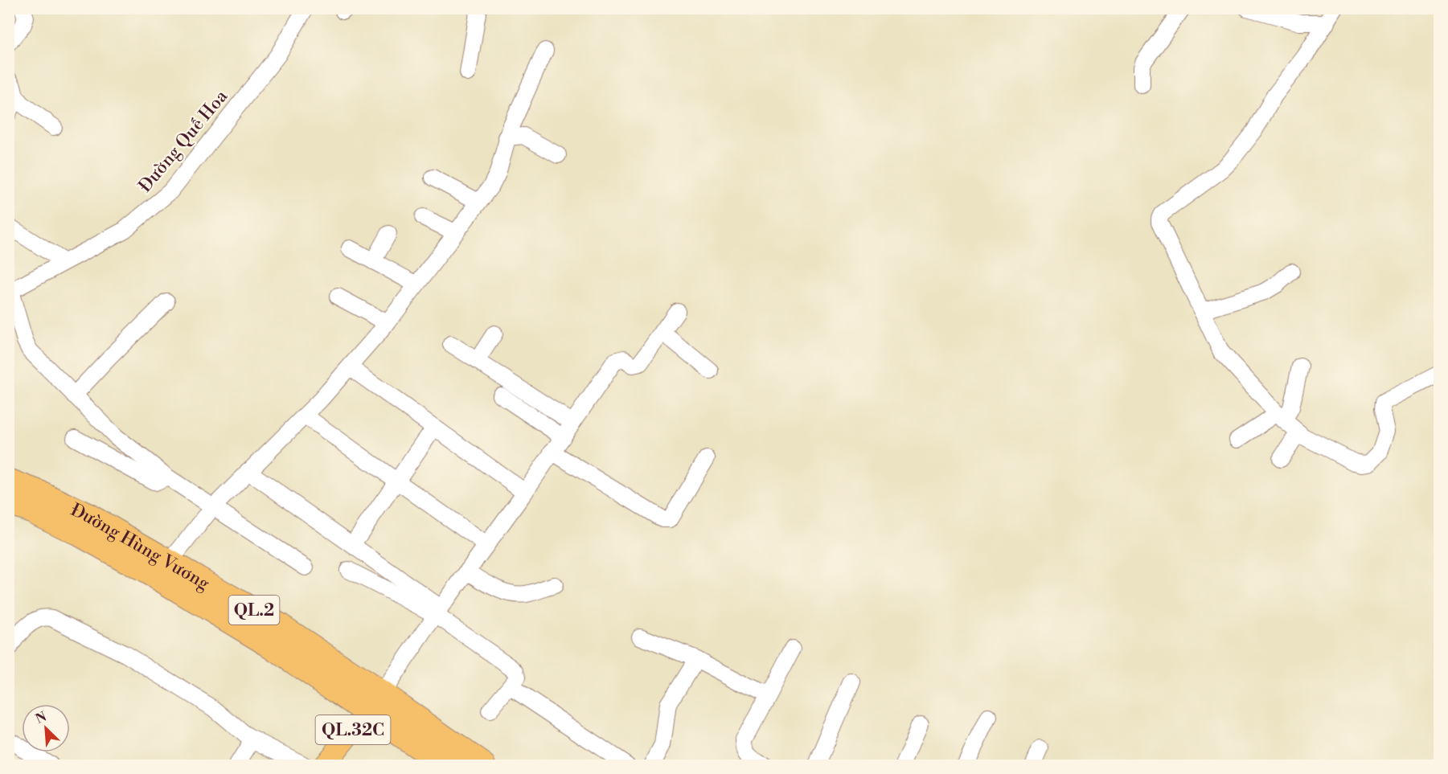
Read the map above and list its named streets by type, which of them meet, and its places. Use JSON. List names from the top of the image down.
{
  "streets": {
    "highway": ["Đường Hùng Vương", "QL.2"],
    "main road": ["QL.32C"],
    "street": ["Đường Quế Hoa"]
  },
  "crossings": [
    ["Đường Hùng Vương", "QL.32C"]
  ],
  "north": "top left"
}
